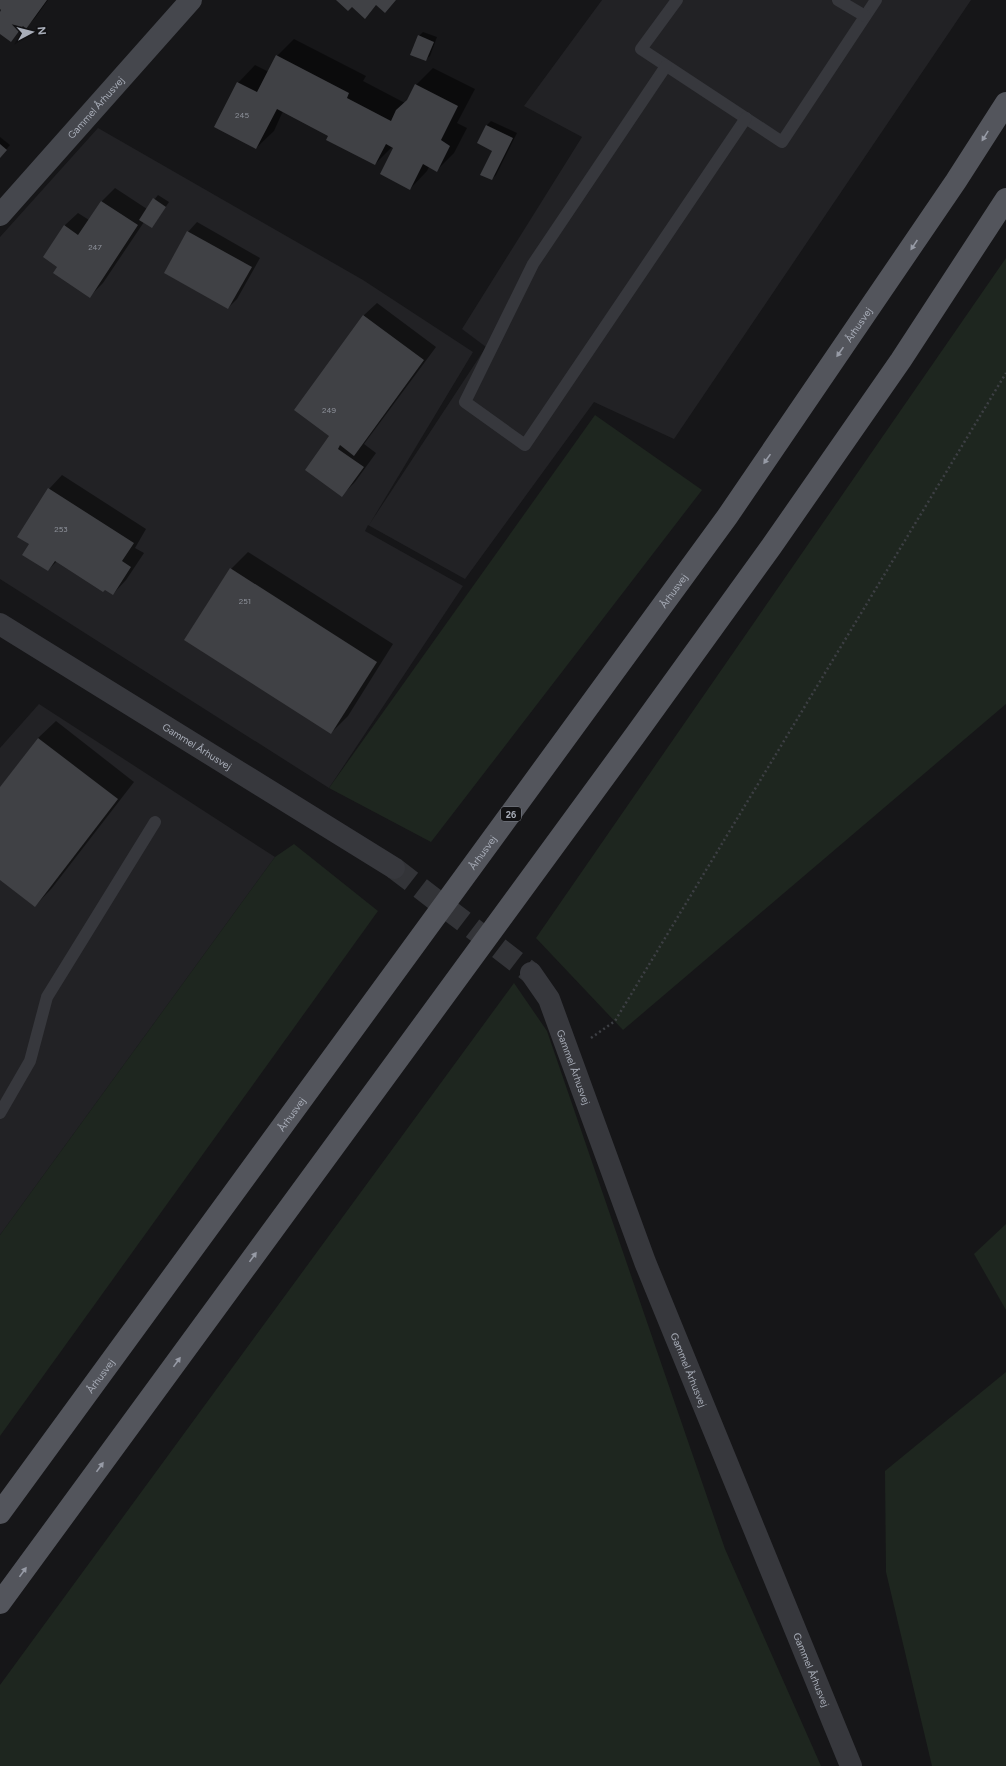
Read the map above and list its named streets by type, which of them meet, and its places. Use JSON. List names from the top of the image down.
{
  "streets": {
    "main road": ["Århusvej", "26"],
    "street": ["Gammel Århusvej"]
  },
  "house_numbers": [
    "245",
    "247",
    "249",
    "253",
    "251"
  ],
  "north": "right"
}
